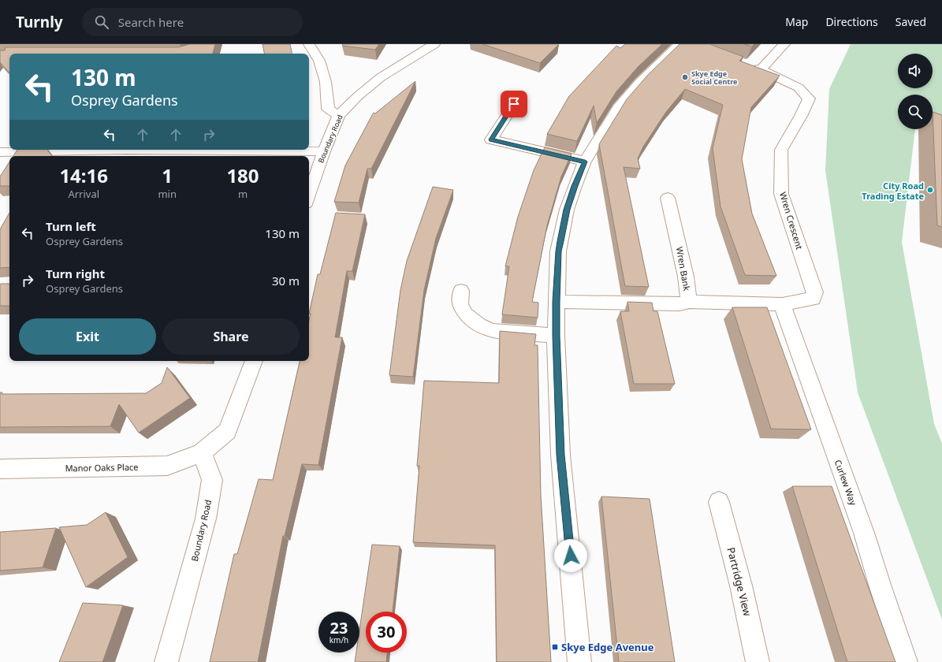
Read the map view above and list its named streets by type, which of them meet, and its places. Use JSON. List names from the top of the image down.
{
  "streets": {
    "street": [
      "Boundary Road",
      "Wren Crescent",
      "Wren Bank",
      "Manor Oaks Place",
      "Curlew Way",
      "Partridge View"
    ]
  },
  "crossings": [
    ["Boundary Road", "Manor Oaks Place"],
    ["Wren Crescent", "Wren Bank"],
    ["Wren Crescent", "Curlew Way"]
  ],
  "places": {
    "other": ["Skye Edge Social Centre", "City Road Trading Estate"],
    "transit": ["Skye Edge Avenue"]
  },
  "page": {
    "header": "Turnly",
    "search": "Search here",
    "nav": ["Map", "Directions", "Saved"],
    "turn": ["130 m", "Osprey Gardens"],
    "eta": [
      "14:16",
      "Arrival",
      "1",
      "min",
      "180",
      "m"
    ],
    "list": [
      {
        "name": "Turn left",
        "note": "Osprey Gardens",
        "value": "130 m"
      },
      {
        "name": "Turn right",
        "note": "Osprey Gardens",
        "value": "30 m"
      }
    ],
    "buttons": ["Exit", "Share"],
    "speed": "23 km/h",
    "limit": "30"
  }
}
